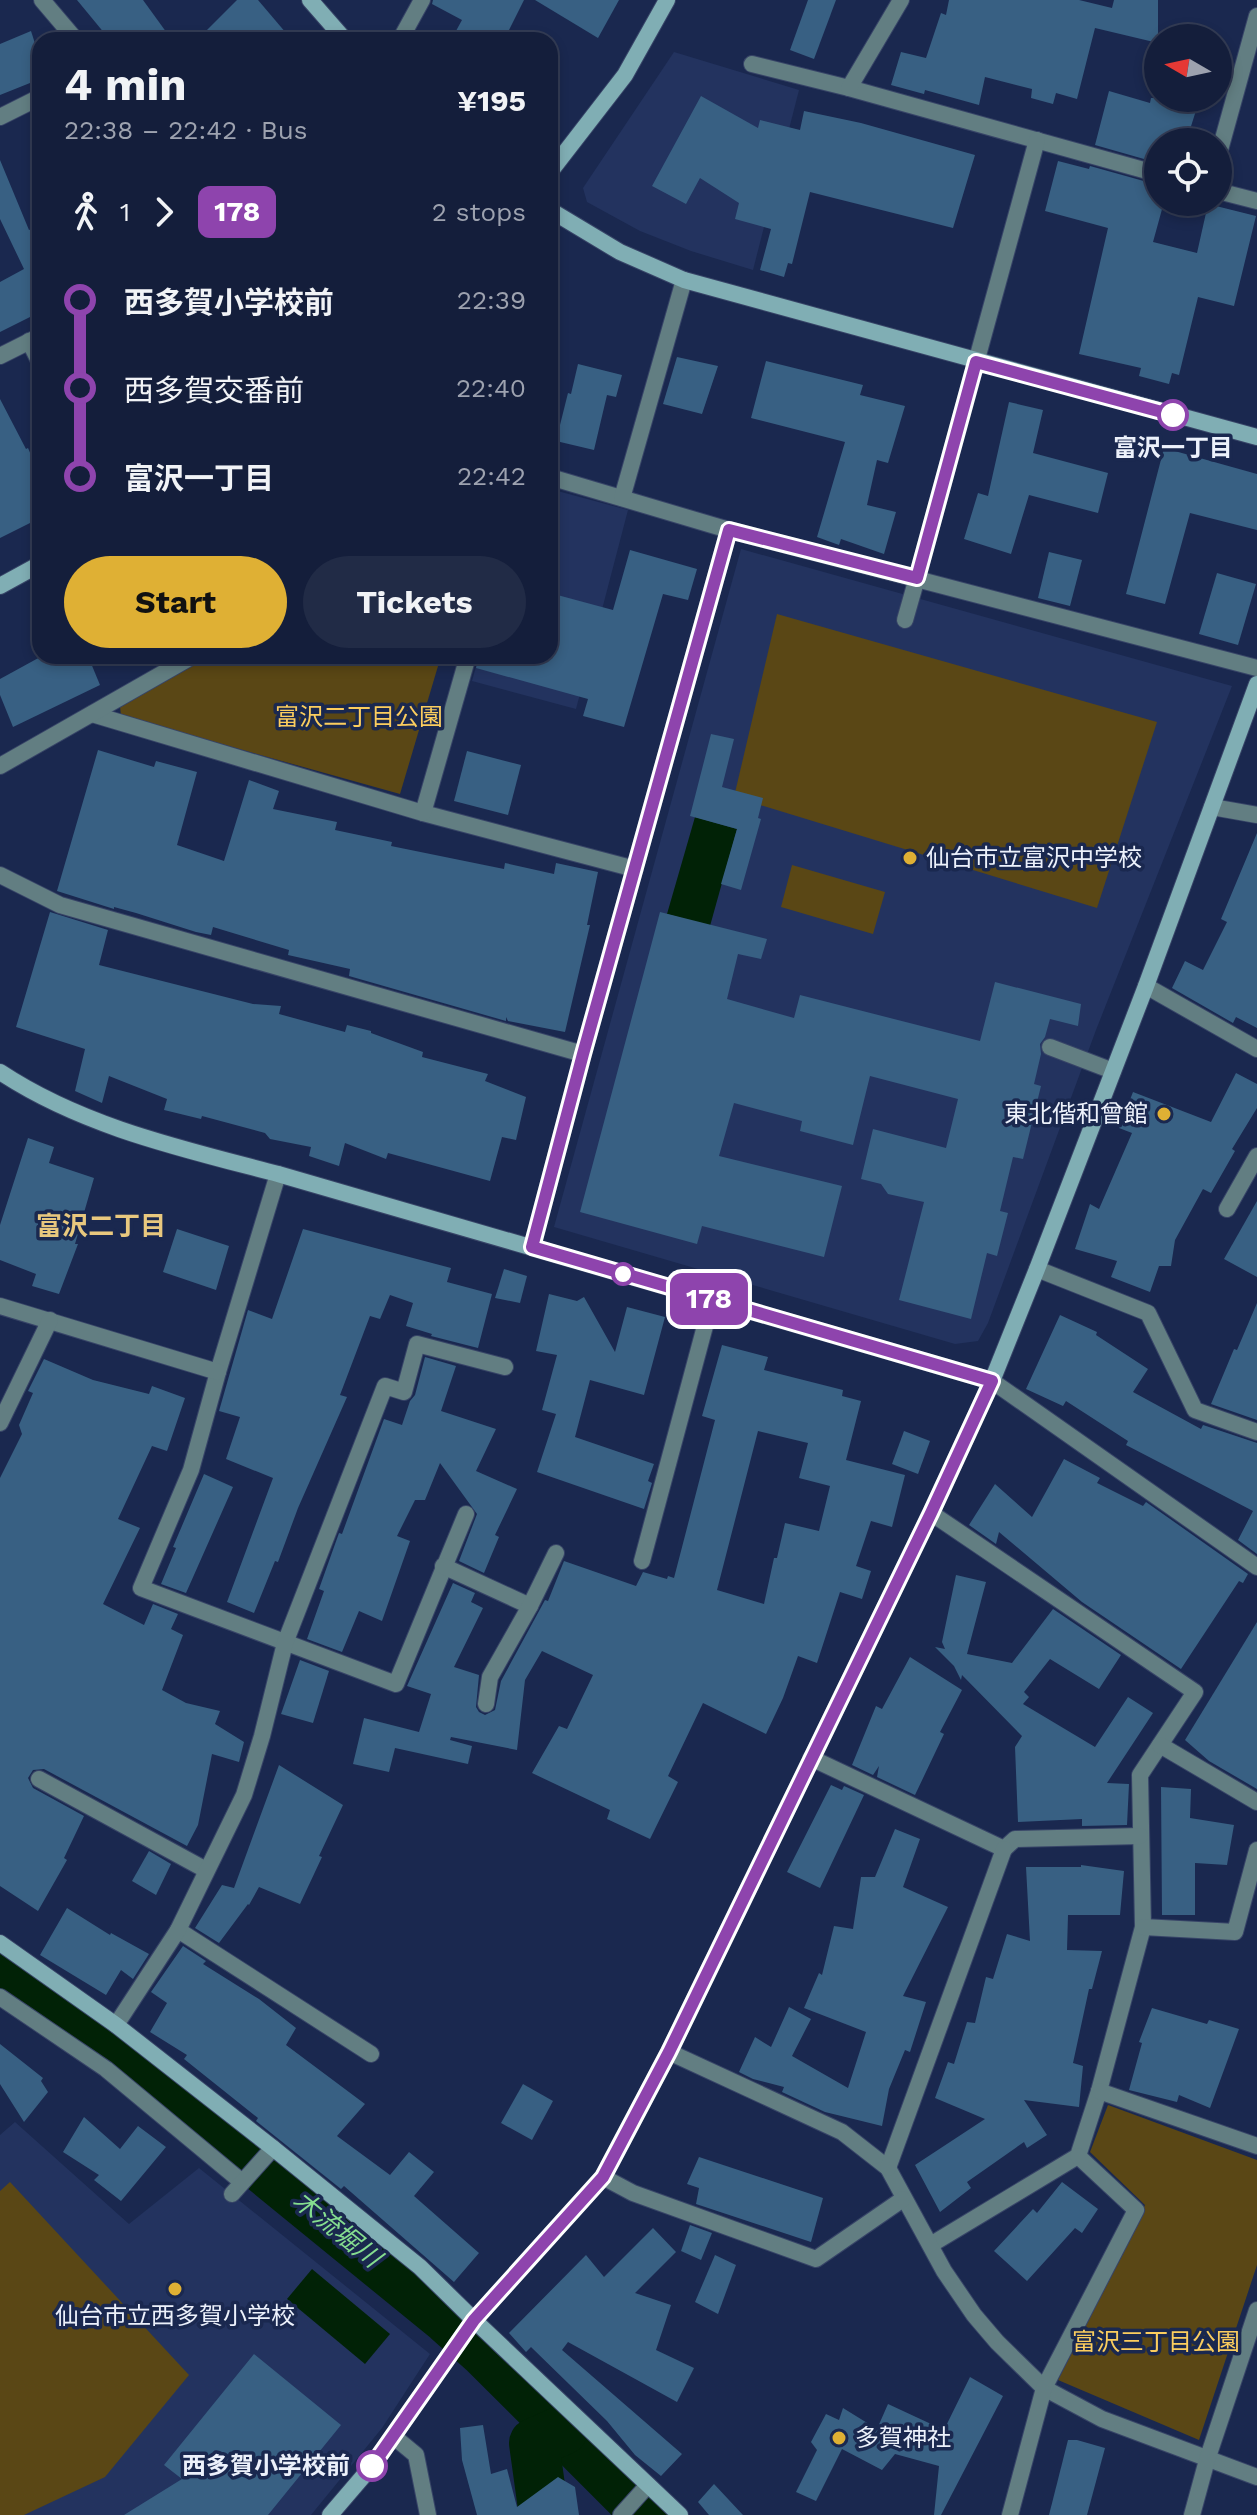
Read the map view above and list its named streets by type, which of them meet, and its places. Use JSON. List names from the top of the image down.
{
  "districts": ["富沢二丁目"],
  "water": ["木流堀川"],
  "parks": ["富沢二丁目公園", "富沢三丁目公園"],
  "places": [
    "富沢一丁目",
    "仙台市立富沢中学校",
    "東北偕和曾館",
    "仙台市立西多賀小学校",
    "多賀神社",
    "西多賀小学校前"
  ],
  "lines": ["bus line 178"],
  "north": "left",
  "page": {
    "on_map": "178",
    "heading": ["4 min", "22:38 – 22:42 · Bus", "¥195"],
    "legs": ["1", "178", "2 stops"],
    "list": [
      {
        "name": "西多賀小学校前",
        "value": "22:39"
      },
      {
        "name": "西多賀交番前",
        "value": "22:40"
      },
      {
        "name": "富沢一丁目",
        "value": "22:42"
      }
    ],
    "buttons": ["Start", "Tickets"]
  }
}
